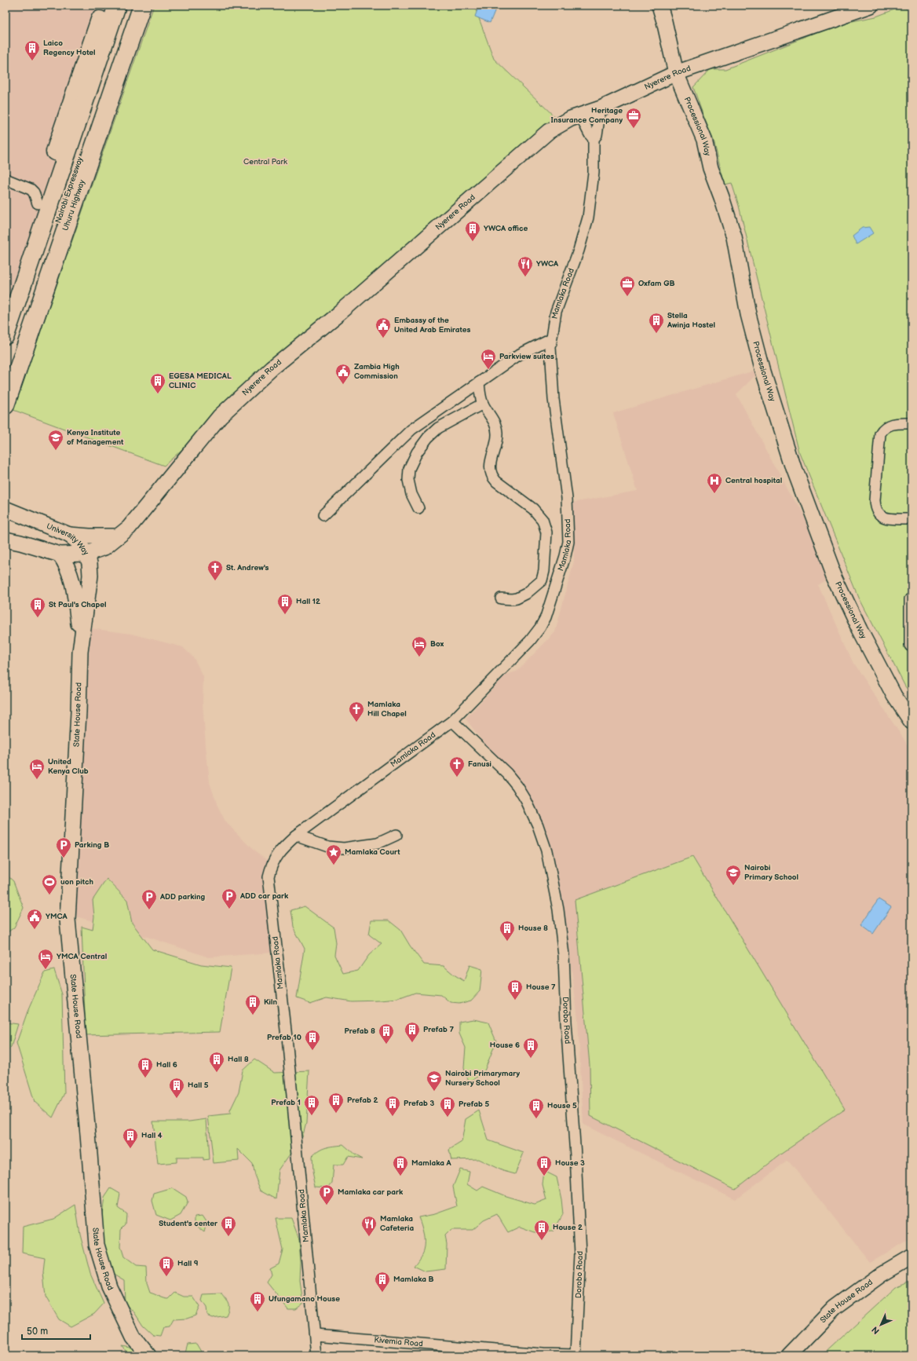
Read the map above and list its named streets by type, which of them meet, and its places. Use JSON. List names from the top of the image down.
{
  "streets": {
    "highway": ["Nairobi Expressway", "Uhuru Highway"],
    "street": [
      "Nyerere Road",
      "Processional Way",
      "Mamlaka Road",
      "University Way",
      "State House Road",
      "Dorobo Road",
      "Kivemia Road"
    ]
  },
  "crossings": [
    ["Nyerere Road", "Processional Way"],
    ["Nyerere Road", "Mamlaka Road"],
    ["Nyerere Road", "University Way"],
    ["Nyerere Road", "State House Road"],
    ["Mamlaka Road", "Dorobo Road"],
    ["Mamlaka Road", "Kivemia Road"],
    ["University Way", "State House Road"],
    ["Dorobo Road", "Kivemia Road"]
  ],
  "parks": ["Central Park"],
  "places": {
    "building": [
      "Laico Regency Hotel",
      "YWCA office",
      "Stella Awinja Hostel",
      "EGESA MEDICAL CLINIC",
      "Hall 12",
      "St Paul's Chapel",
      "House 8",
      "House 7",
      "Kiln",
      "Prefab 7",
      "Prefab 8",
      "Prefab 10",
      "House 6",
      "Hall 8",
      "Hall 6",
      "Hall 5",
      "Prefab 2",
      "Prefab 1",
      "Prefab 3",
      "Prefab 5",
      "House 5",
      "Hall 4",
      "Mamlaka A",
      "House 3",
      "Student's center",
      "House 2",
      "Hall 9",
      "Mamlaka B",
      "Ufungamano House"
    ],
    "office": ["Heritage Insurance Company", "Oxfam GB"],
    "restaurant": ["YWCA", "Mamlaka Cafeteria"],
    "public building": ["Embassy of the United Arab Emirates", "Zambia High Commission", "YMCA"],
    "hotel": [
      "Parkview suites",
      "Box",
      "United Kenya Club",
      "YMCA Central"
    ],
    "school or university": ["Kenya Institute of Management", "Nairobi Primary School", "Nairobi Primarymary Nursery School"],
    "hospital": ["Central hospital"],
    "church": ["St. Andrew's", "Mamlaka Hill Chapel", "Fanusi"],
    "parking": [
      "Parking B",
      "ADD car park",
      "ADD parking",
      "Mamlaka car park"
    ],
    "place": ["Mamlaka Court"],
    "sports": ["uon pitch"]
  },
  "scale_bar": "50 m",
  "north": "bottom left"
}
